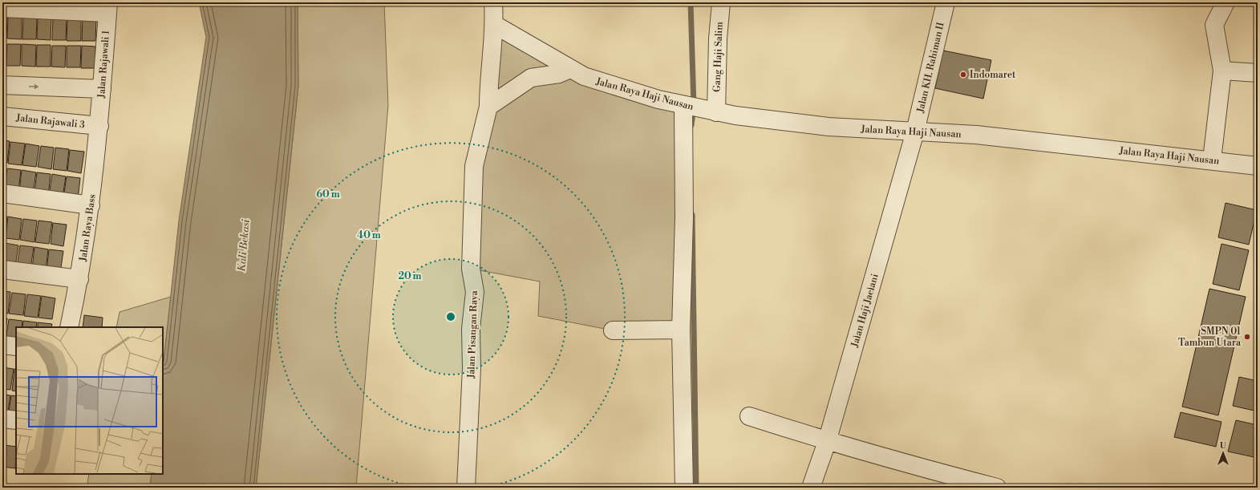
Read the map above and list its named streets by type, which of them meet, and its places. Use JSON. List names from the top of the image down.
{
  "streets": {
    "street": [
      "Gang Haji Salim",
      "Jalan Rajawali 1",
      "Jalan KH. Rahiman II",
      "Jalan Raya Haji Nausan",
      "Jalan Rajawali 3",
      "Jalan Raya Bass",
      "Jalan Haji Jaelani",
      "Jalan Pisangan Raya"
    ]
  },
  "crossings": [
    ["Gang Haji Salim", "Jalan Raya Haji Nausan"],
    ["Jalan Rajawali 1", "Jalan Rajawali 3"],
    ["Jalan Rajawali 1", "Jalan Raya Bass"],
    ["Jalan KH. Rahiman II", "Jalan Raya Haji Nausan"],
    ["Jalan KH. Rahiman II", "Jalan Haji Jaelani"],
    ["Jalan Raya Haji Nausan", "Jalan Haji Jaelani"],
    ["Jalan Raya Haji Nausan", "Jalan Pisangan Raya"],
    ["Jalan Rajawali 3", "Jalan Raya Bass"]
  ],
  "water": ["Kali Bekasi"],
  "places": ["Indomaret", "SMPN 01 Tambun Utara"],
  "north": "top",
  "rings": ["60 m", "40 m", "20 m"]
}
